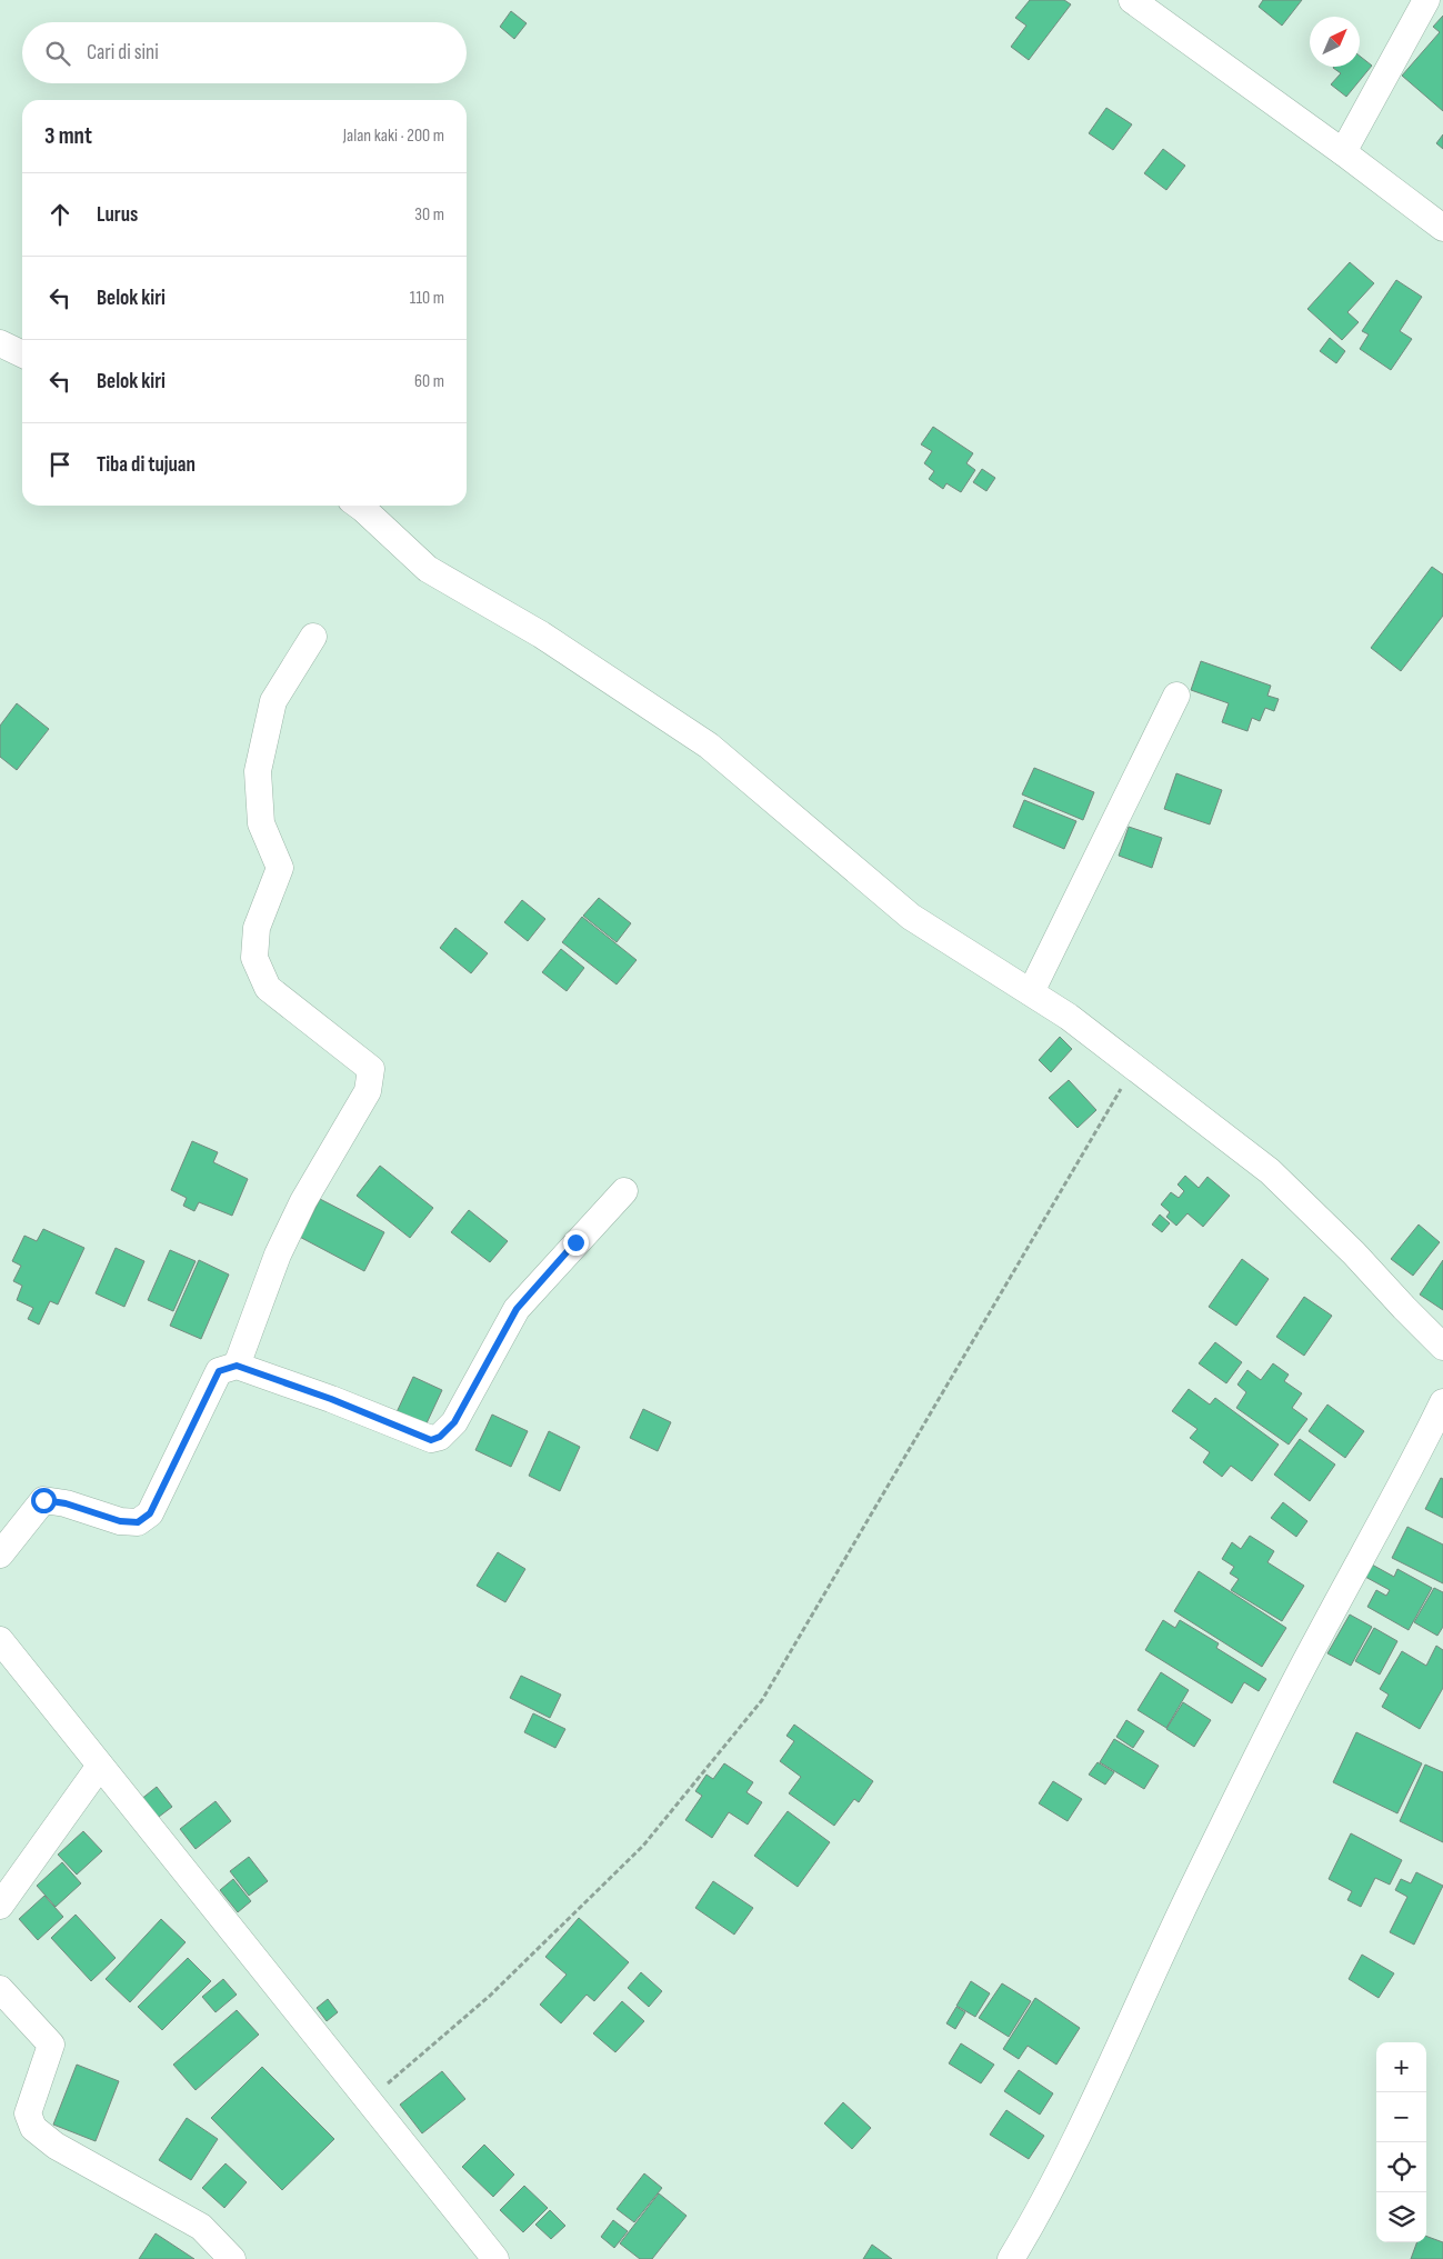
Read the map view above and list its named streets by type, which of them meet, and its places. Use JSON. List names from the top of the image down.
{
  "north": "top right",
  "page": {
    "search": "Cari di sini",
    "heading": ["3 mnt", "Jalan kaki · 200 m"],
    "list": [
      ["Lurus", "30 m"],
      ["Belok kiri", "110 m"],
      ["Belok kiri", "60 m"],
      "Tiba di tujuan"
    ],
    "map_buttons": ["+", "−"]
  }
}
